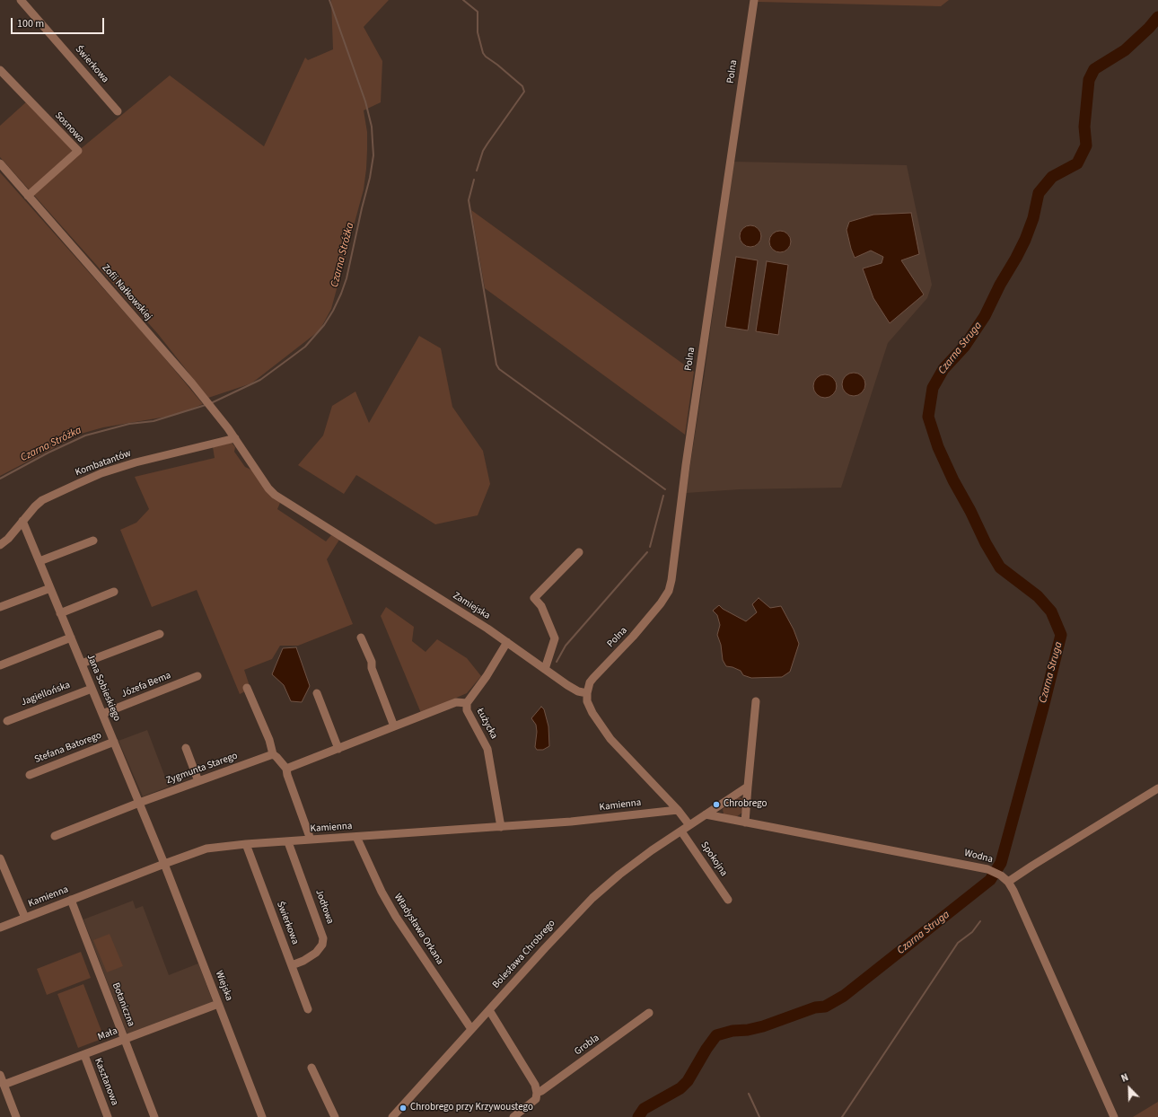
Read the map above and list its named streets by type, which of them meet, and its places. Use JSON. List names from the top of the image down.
{
  "streets": {
    "street": [
      "Świerkowa",
      "Polna",
      "Sosnowa",
      "Zofii Nałkowskiej",
      "Kombatantów",
      "Zamiejska",
      "Józefa Bema",
      "Jana Sobieskiego",
      "Jagiellońska",
      "Łużycka",
      "Stefana Batorego",
      "Zygmunta Starego",
      "Kamienna",
      "Wodna",
      "Spokojna",
      "Jodłowa",
      "Władysława Orkana",
      "Bolesława Chrobrego",
      "Wiejska",
      "Botaniczna",
      "Mała",
      "Grobla",
      "Kasztanowa"
    ]
  },
  "crossings": [
    ["Świerkowa", "Kamienna"],
    ["Świerkowa", "Jodłowa"],
    ["Polna", "Zamiejska"],
    ["Sosnowa", "Zofii Nałkowskiej"],
    ["Zofii Nałkowskiej", "Kombatantów"],
    ["Zofii Nałkowskiej", "Zamiejska"],
    ["Kombatantów", "Zamiejska"],
    ["Kombatantów", "Jana Sobieskiego"],
    ["Zamiejska", "Łużycka"],
    ["Józefa Bema", "Jana Sobieskiego"],
    ["Jana Sobieskiego", "Jagiellońska"],
    ["Jana Sobieskiego", "Stefana Batorego"],
    ["Jana Sobieskiego", "Zygmunta Starego"],
    ["Jana Sobieskiego", "Kamienna"],
    ["Jana Sobieskiego", "Wiejska"],
    ["Łużycka", "Kamienna"],
    ["Kamienna", "Jodłowa"],
    ["Kamienna", "Władysława Orkana"],
    ["Kamienna", "Wiejska"],
    ["Kamienna", "Botaniczna"],
    ["Spokojna", "Bolesława Chrobrego"],
    ["Władysława Orkana", "Bolesława Chrobrego"],
    ["Wiejska", "Mała"],
    ["Botaniczna", "Mała"],
    ["Mała", "Kasztanowa"]
  ],
  "water": ["Czarna Stróżka", "Czarna Struga"],
  "places": ["Chrobrego", "Chrobrego przy Krzywoustego"],
  "scale_bar": "100 m",
  "north": "top left"
}
